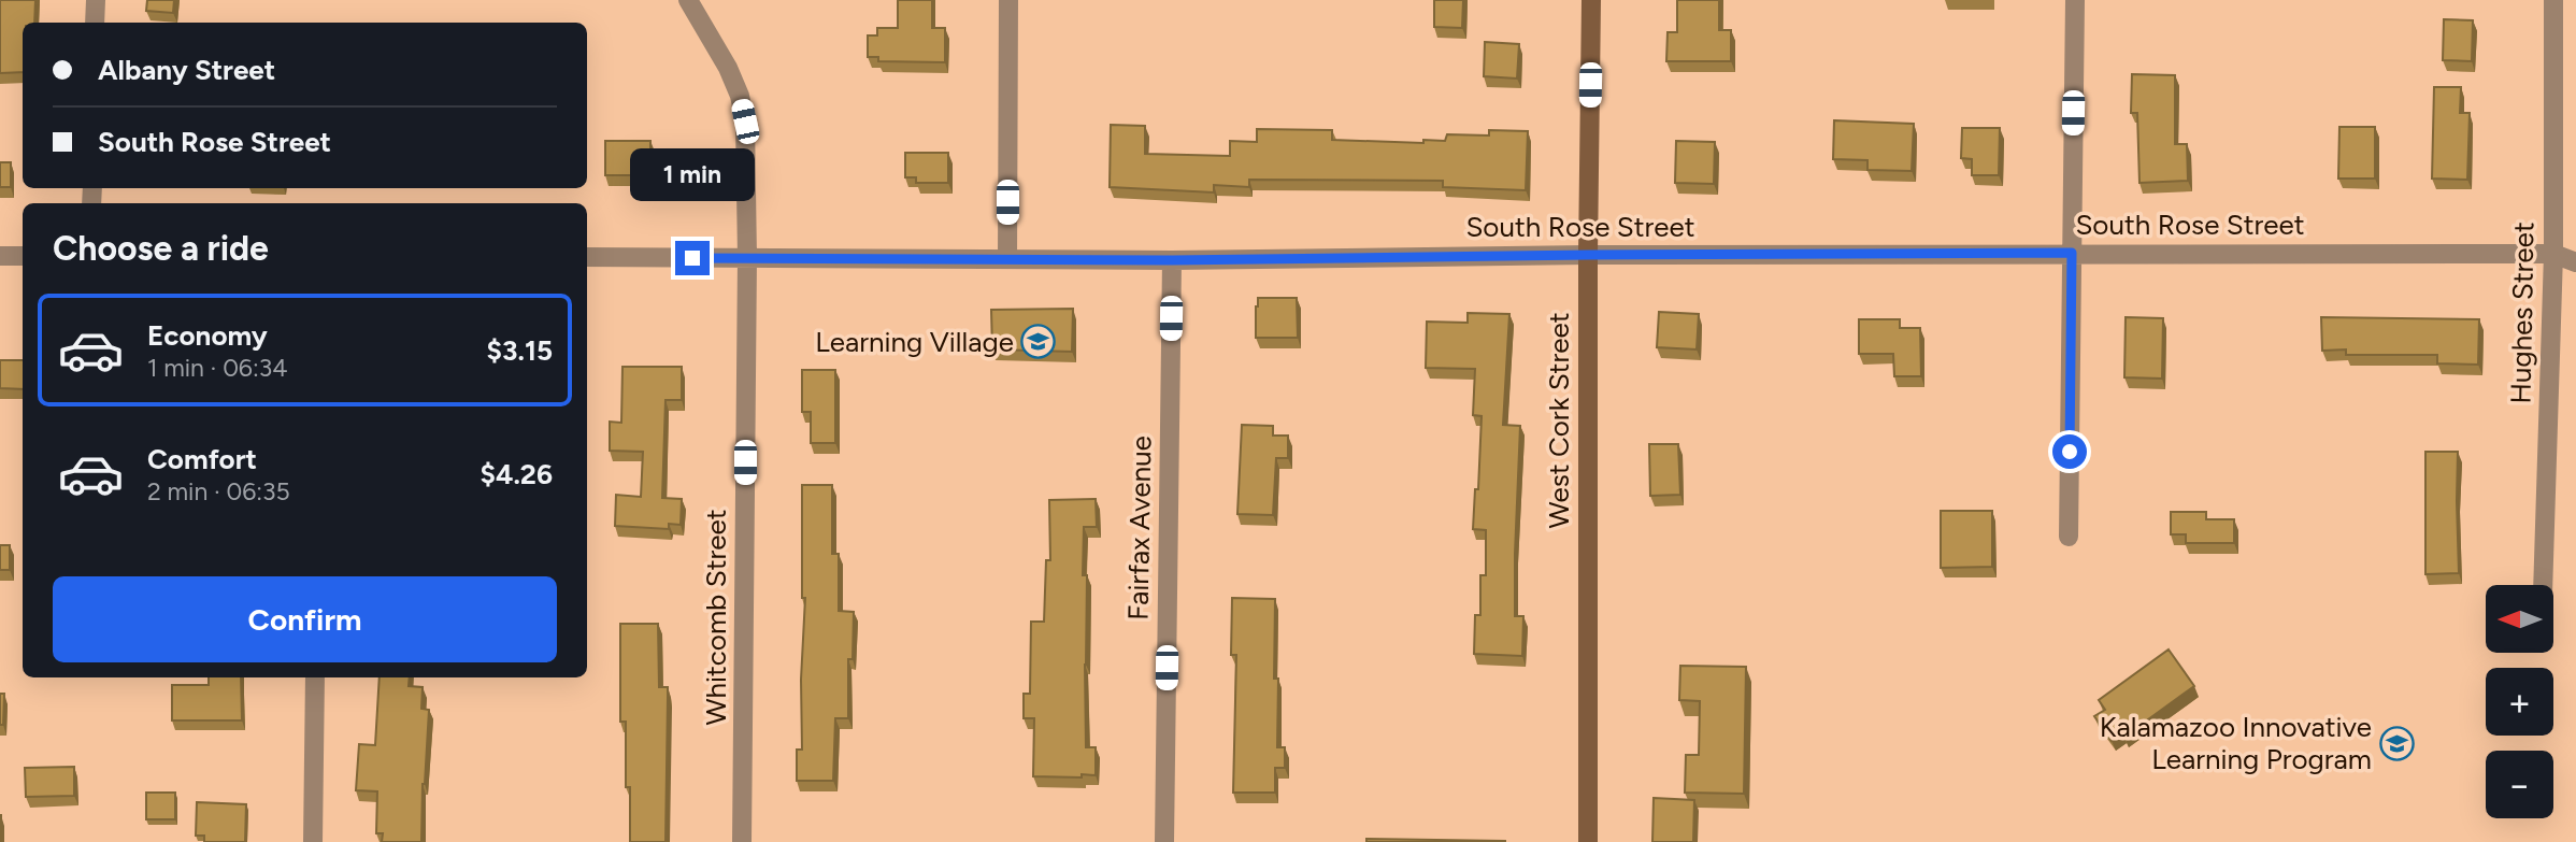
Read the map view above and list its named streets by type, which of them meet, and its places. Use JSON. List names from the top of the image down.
{
  "streets": {
    "street": [
      "South Rose Street",
      "Hughes Street",
      "West Cork Street",
      "Fairfax Avenue",
      "Whitcomb Street"
    ]
  },
  "crossings": [
    ["South Rose Street", "Hughes Street"],
    ["South Rose Street", "West Cork Street"],
    ["South Rose Street", "Fairfax Avenue"],
    ["South Rose Street", "Whitcomb Street"]
  ],
  "places": {
    "school or university": ["Learning Village", "Kalamazoo Innovative Learning Program"]
  },
  "north": "left",
  "page": {
    "banner": ["Albany Street", "South Rose Street"],
    "bubble": "1 min",
    "heading": "Choose a ride",
    "list": [
      {
        "name": "Economy",
        "note": "1 min · 06:34",
        "value": "$3.15"
      },
      {
        "name": "Comfort",
        "note": "2 min · 06:35",
        "value": "$4.26"
      }
    ],
    "buttons": "Confirm",
    "map_buttons": ["+", "−"]
  }
}
